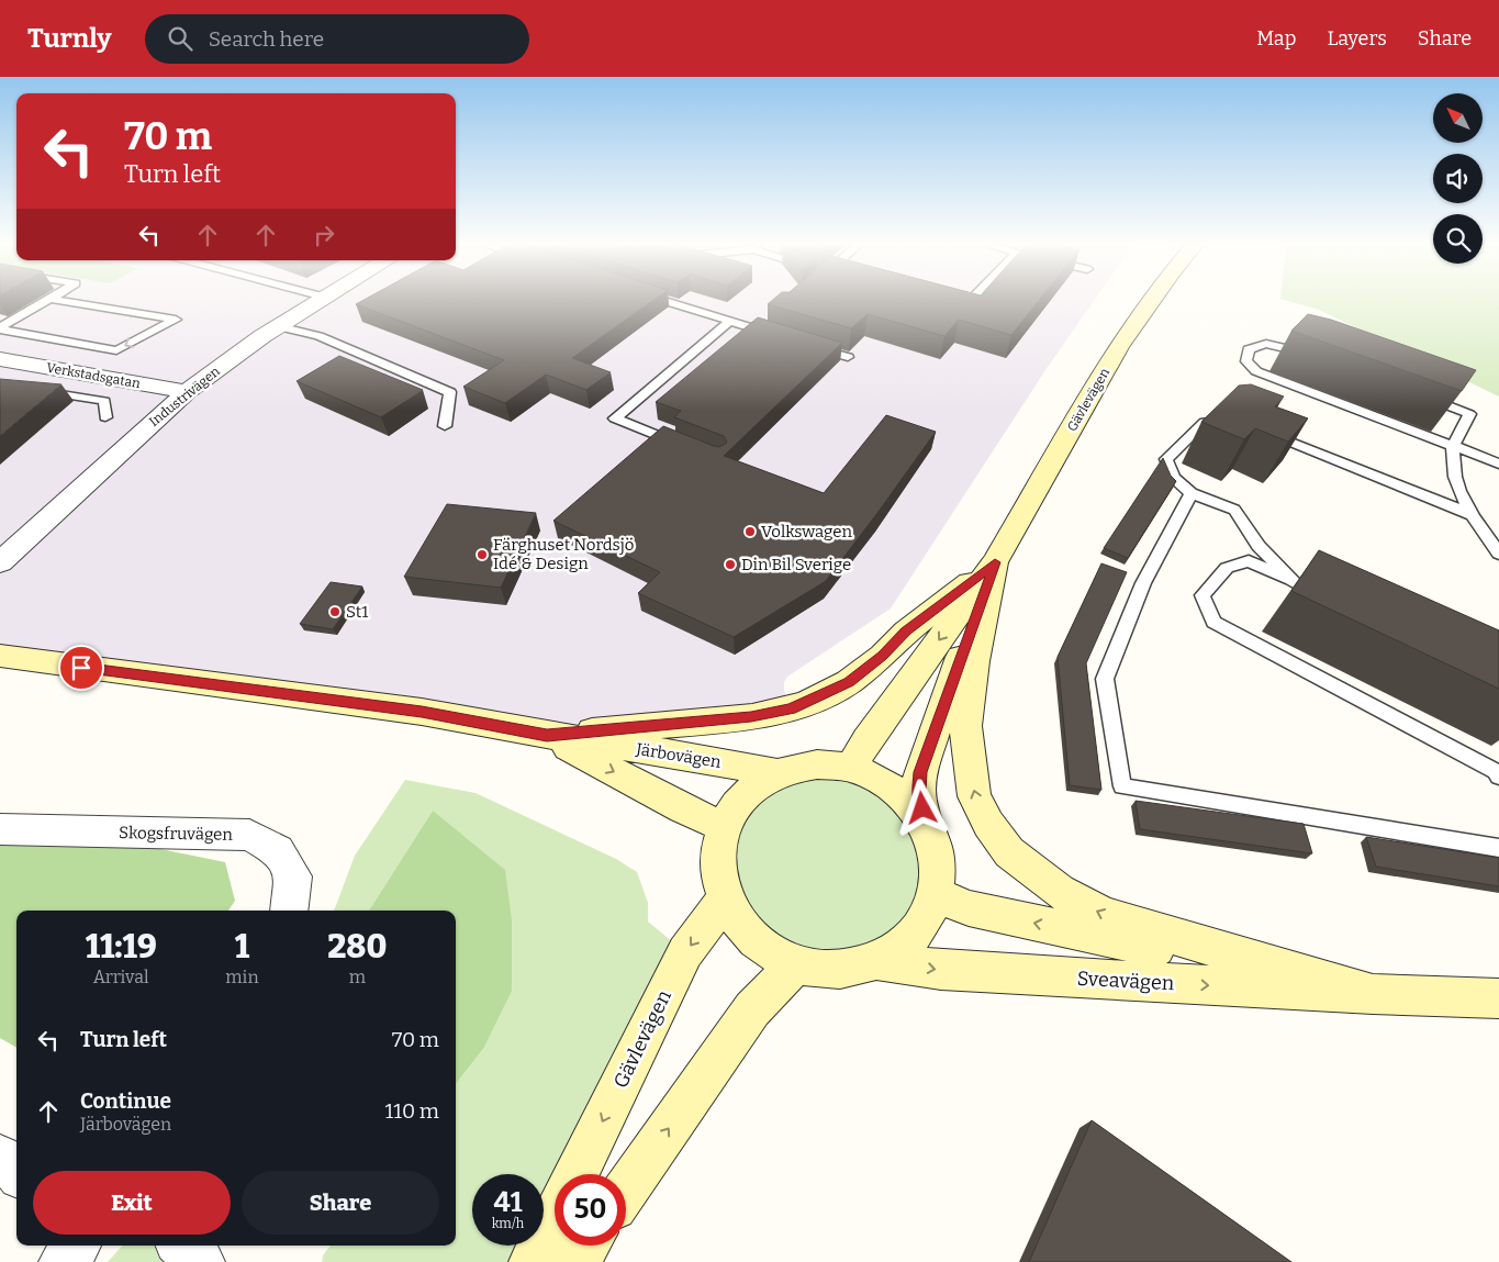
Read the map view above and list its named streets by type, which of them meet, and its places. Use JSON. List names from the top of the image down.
{
  "streets": {
    "main road": ["Gävlevägen", "Järbovägen", "Sveavägen"],
    "street": ["Verkstadsgatan", "Industrivägen", "Skogsfruvägen"]
  },
  "crossings": [
    ["Verkstadsgatan", "Industrivägen"],
    ["Gävlevägen", "Järbovägen"],
    ["Gävlevägen", "Sveavägen"]
  ],
  "places": [
    "Volkswagen",
    "Färghuset Nordsjö Idé & Design",
    "Din Bil Sverige",
    "St1"
  ],
  "north": "top left",
  "page": {
    "header": "Turnly",
    "search": "Search here",
    "nav": ["Map", "Layers", "Share"],
    "turn": ["70 m", "Turn left"],
    "eta": [
      "11:19",
      "Arrival",
      "1",
      "min",
      "280",
      "m"
    ],
    "list": [
      {
        "name": "Turn left",
        "value": "70 m"
      },
      {
        "name": "Continue",
        "note": "Järbovägen",
        "value": "110 m"
      }
    ],
    "buttons": ["Exit", "Share"],
    "speed": "41 km/h",
    "limit": "50"
  }
}
